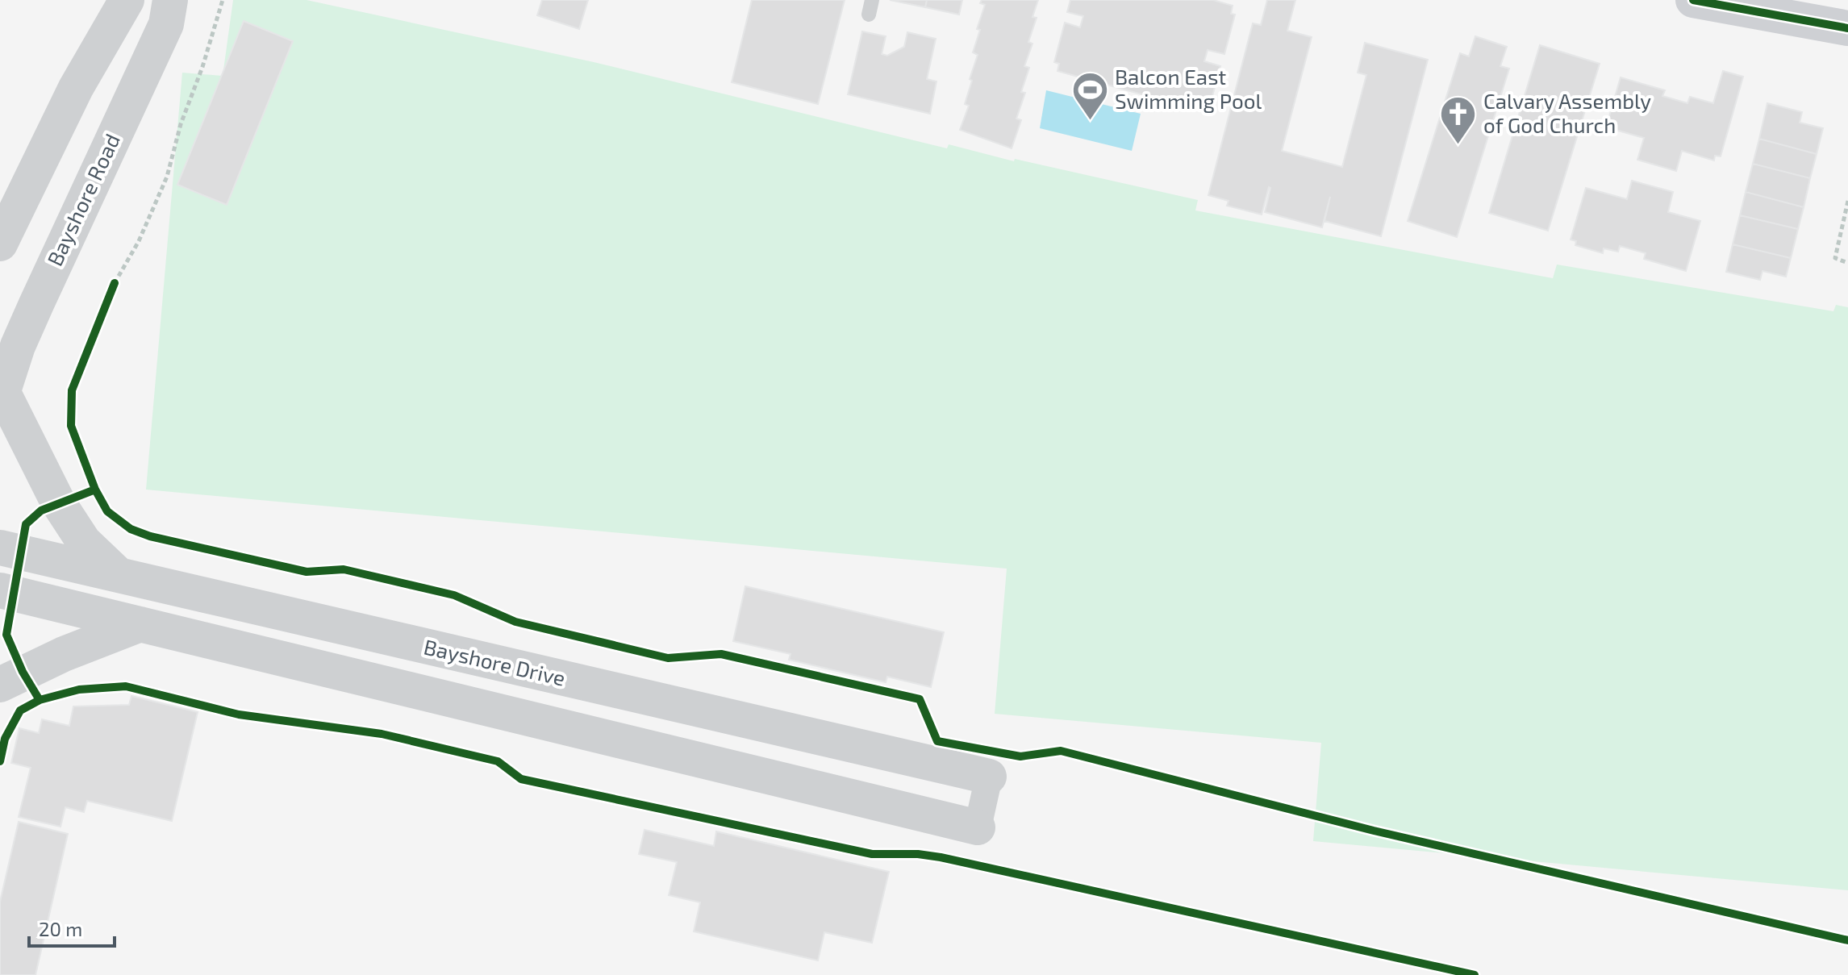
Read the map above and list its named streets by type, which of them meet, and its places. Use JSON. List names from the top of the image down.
{
  "streets": {
    "street": ["Bayshore Road", "Bayshore Drive"]
  },
  "places": {
    "sports": ["Balcon East Swimming Pool"],
    "church": ["Calvary Assembly of God Church"]
  },
  "scale_bar": "20 m"
}
